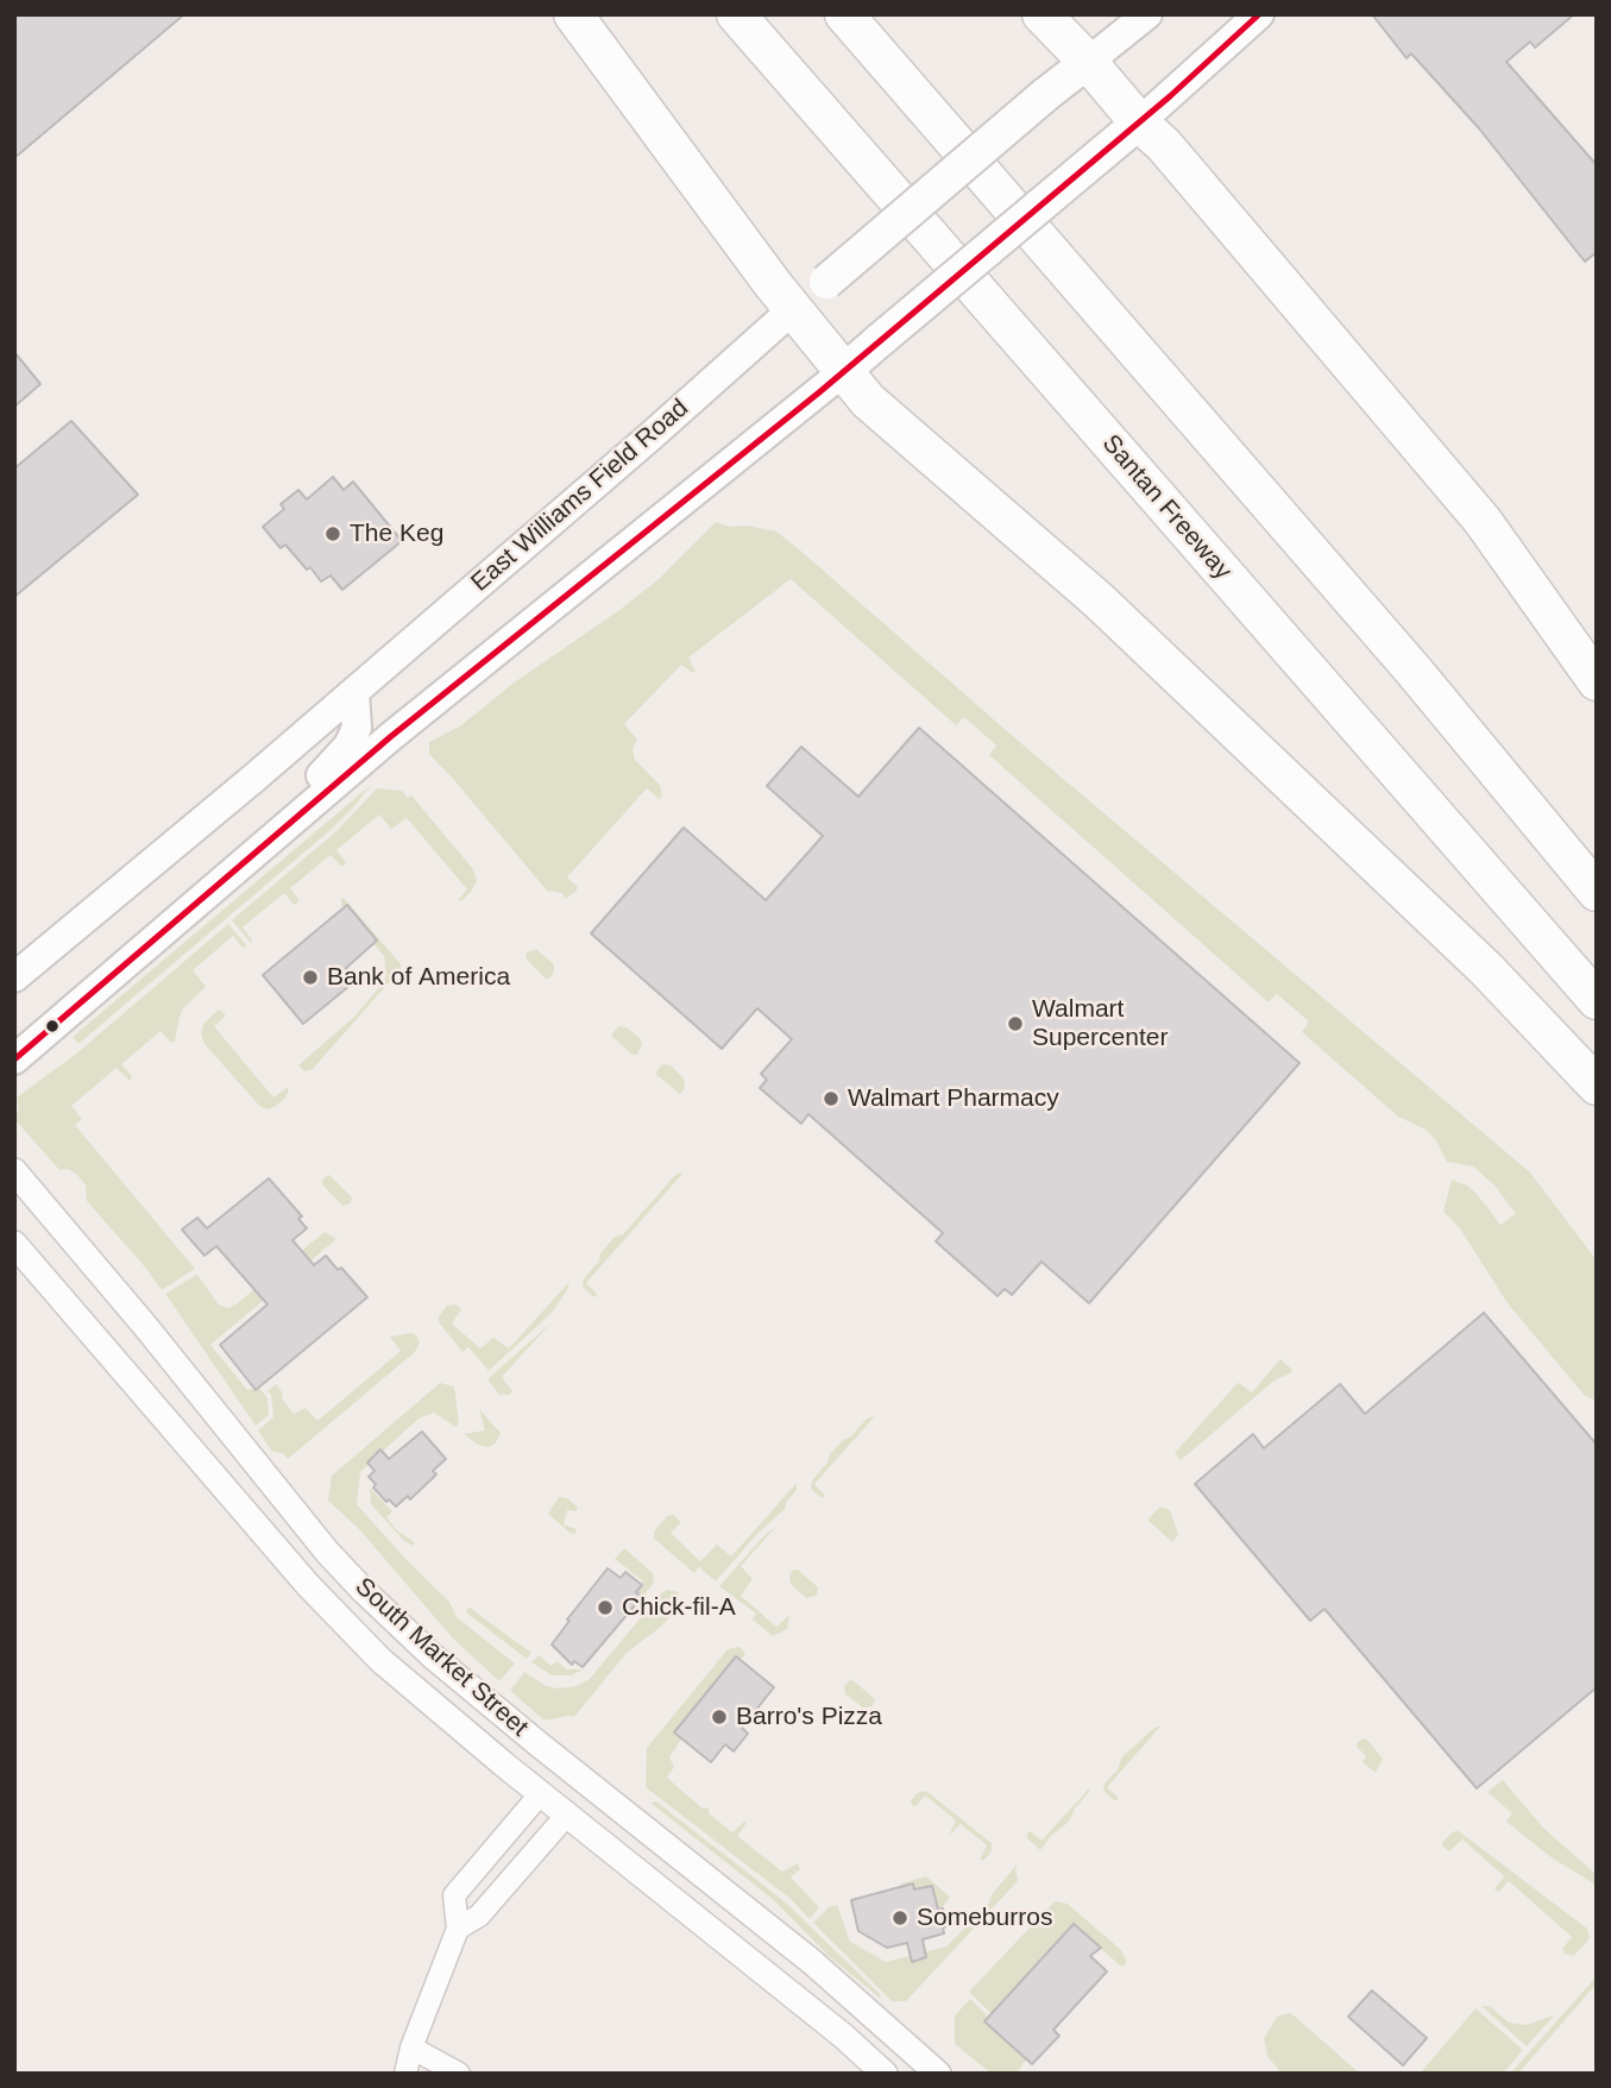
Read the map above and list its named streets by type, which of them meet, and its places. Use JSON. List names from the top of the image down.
{
  "streets": {
    "highway": ["Santan Freeway"],
    "main road": ["East Williams Field Road"],
    "street": ["South Market Street"]
  },
  "places": [
    "The Keg",
    "Bank of America",
    "Walmart Supercenter",
    "Walmart Pharmacy",
    "Chick-fil-A",
    "Barro's Pizza",
    "Someburros"
  ]
}
